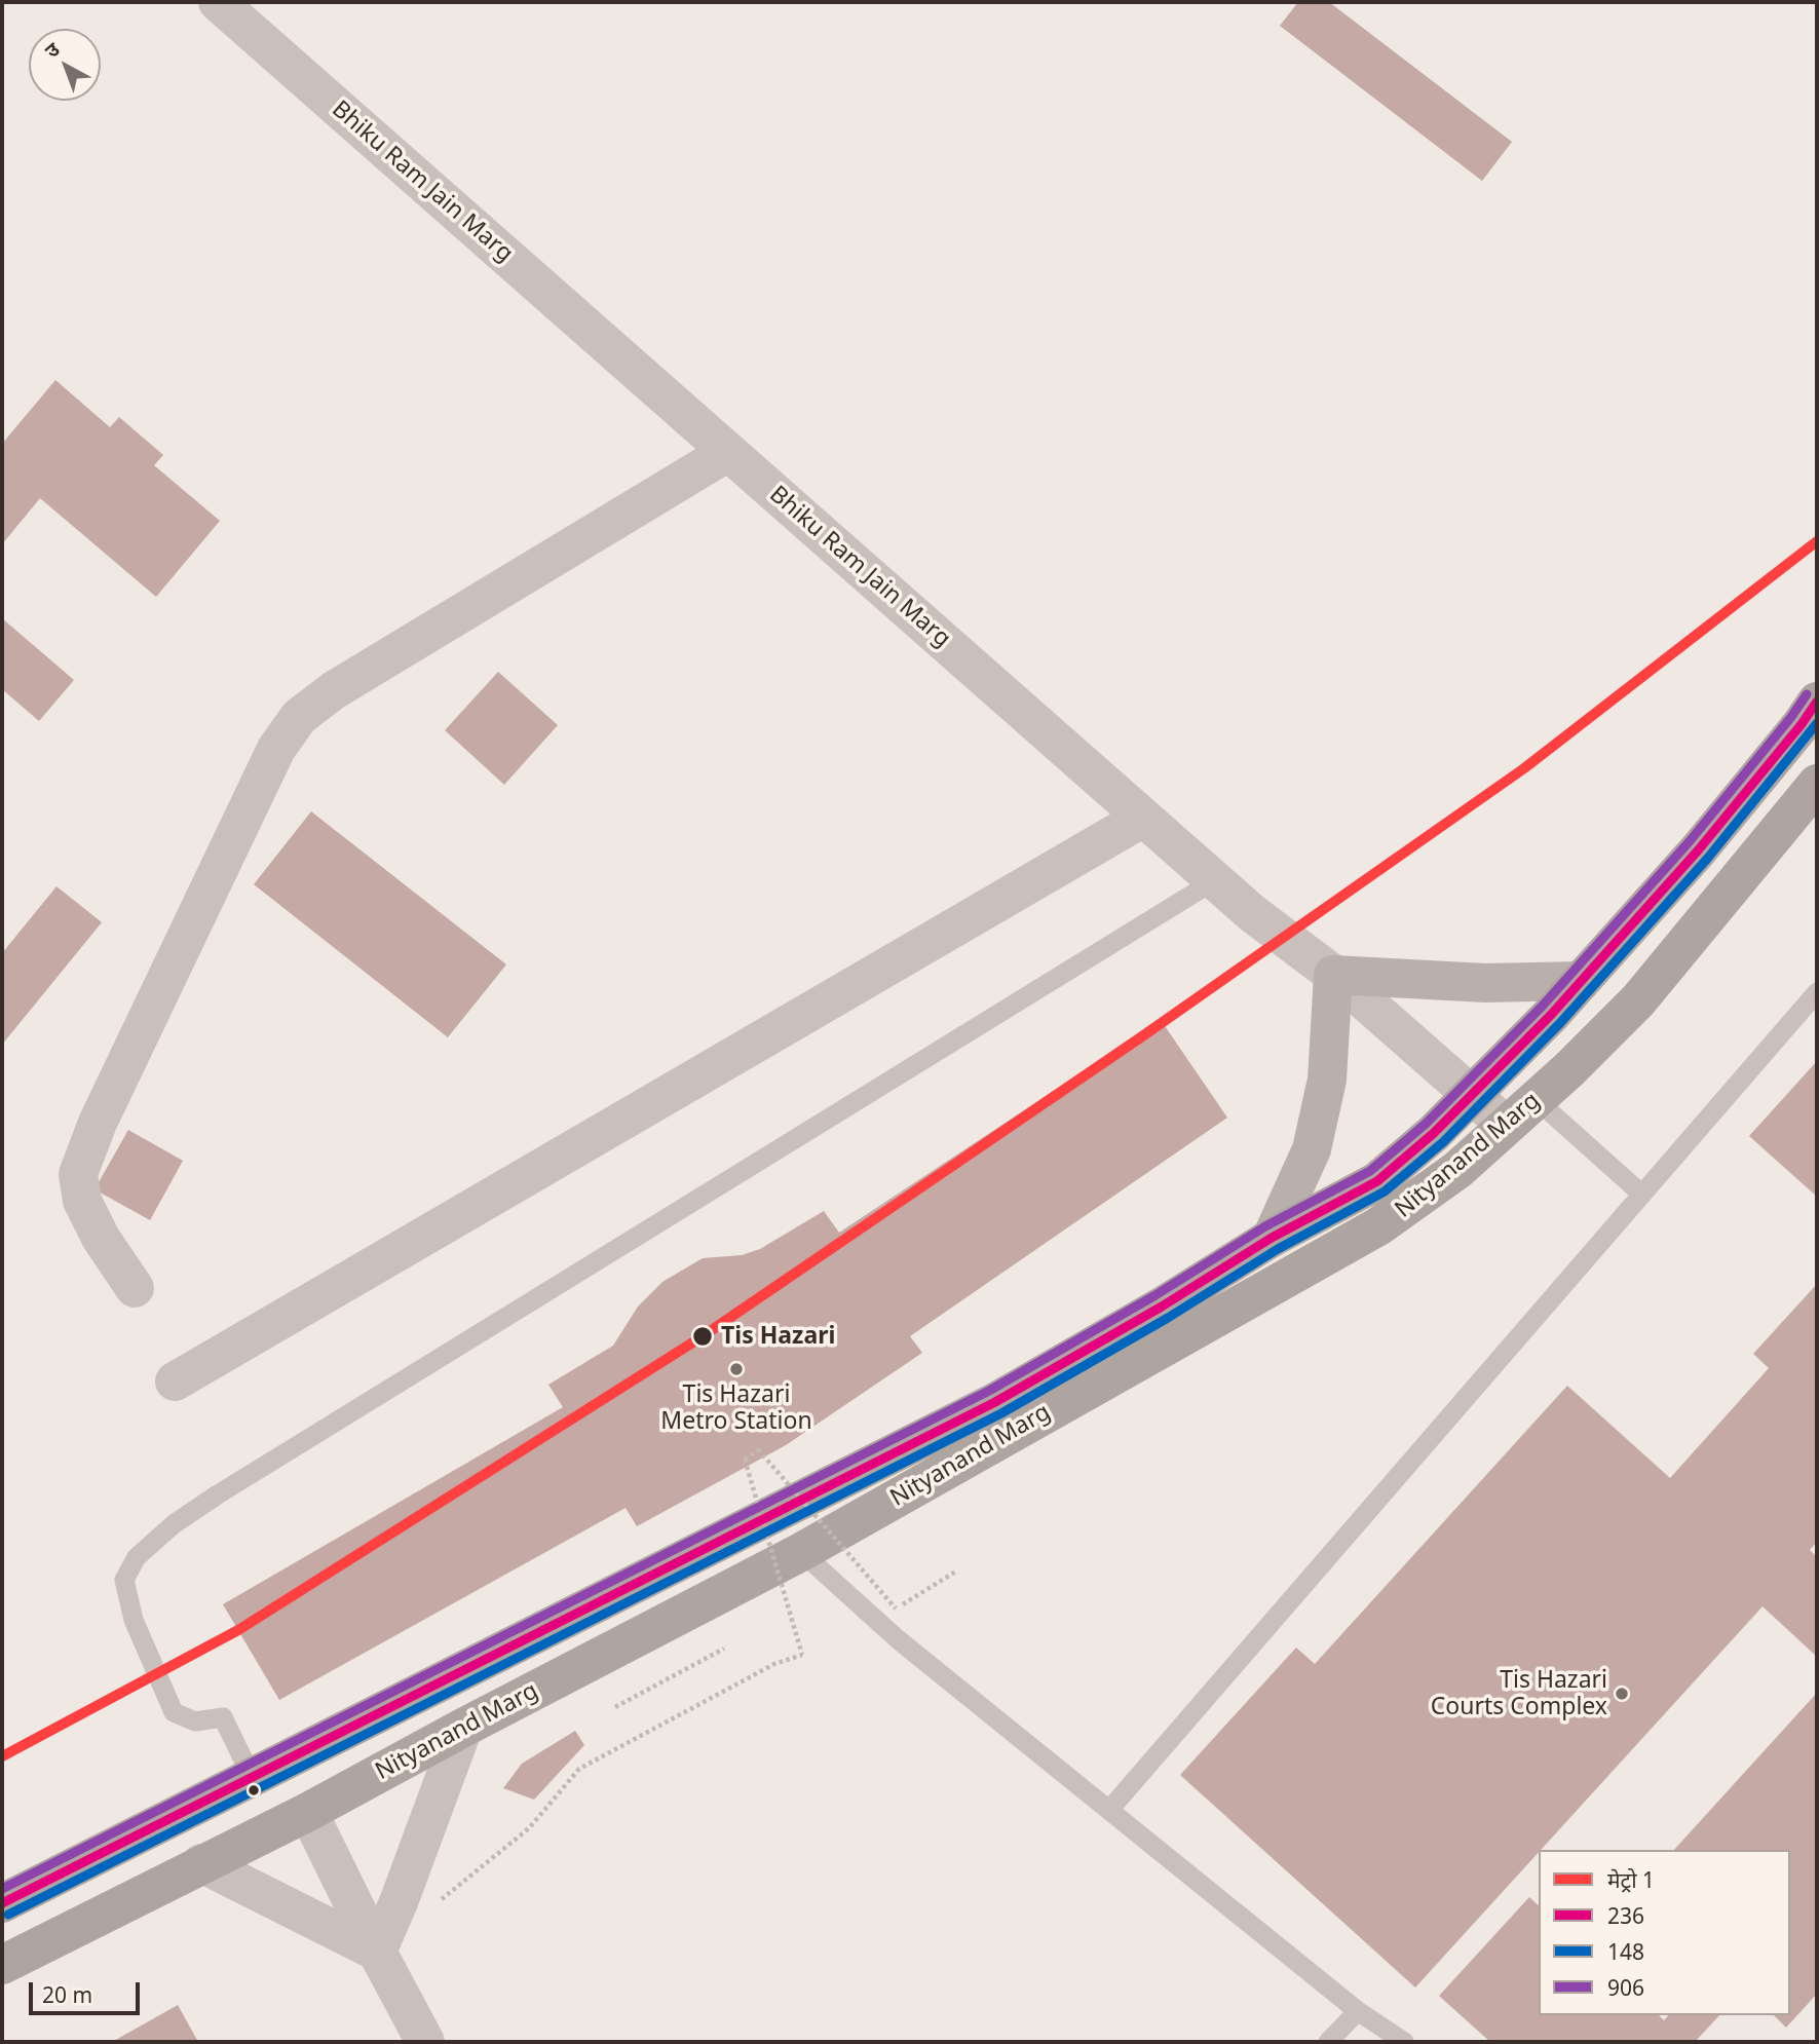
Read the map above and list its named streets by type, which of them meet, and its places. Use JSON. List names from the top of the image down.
{
  "streets": {
    "main road": ["Nityanand Marg"],
    "street": ["Bhiku Ram Jain Marg"]
  },
  "crossings": [
    ["Bhiku Ram Jain Marg", "Nityanand Marg"]
  ],
  "places": ["Tis Hazari", "Tis Hazari Metro Station", "Tis Hazari Courts Complex"],
  "lines": [
    "metro line 1",
    "transit line 906",
    "transit line 236",
    "transit line 148"
  ],
  "legend": [
    "मेट्रो 1",
    "236",
    "148",
    "906"
  ],
  "scale_bar": "20 m",
  "north": "top left"
}
